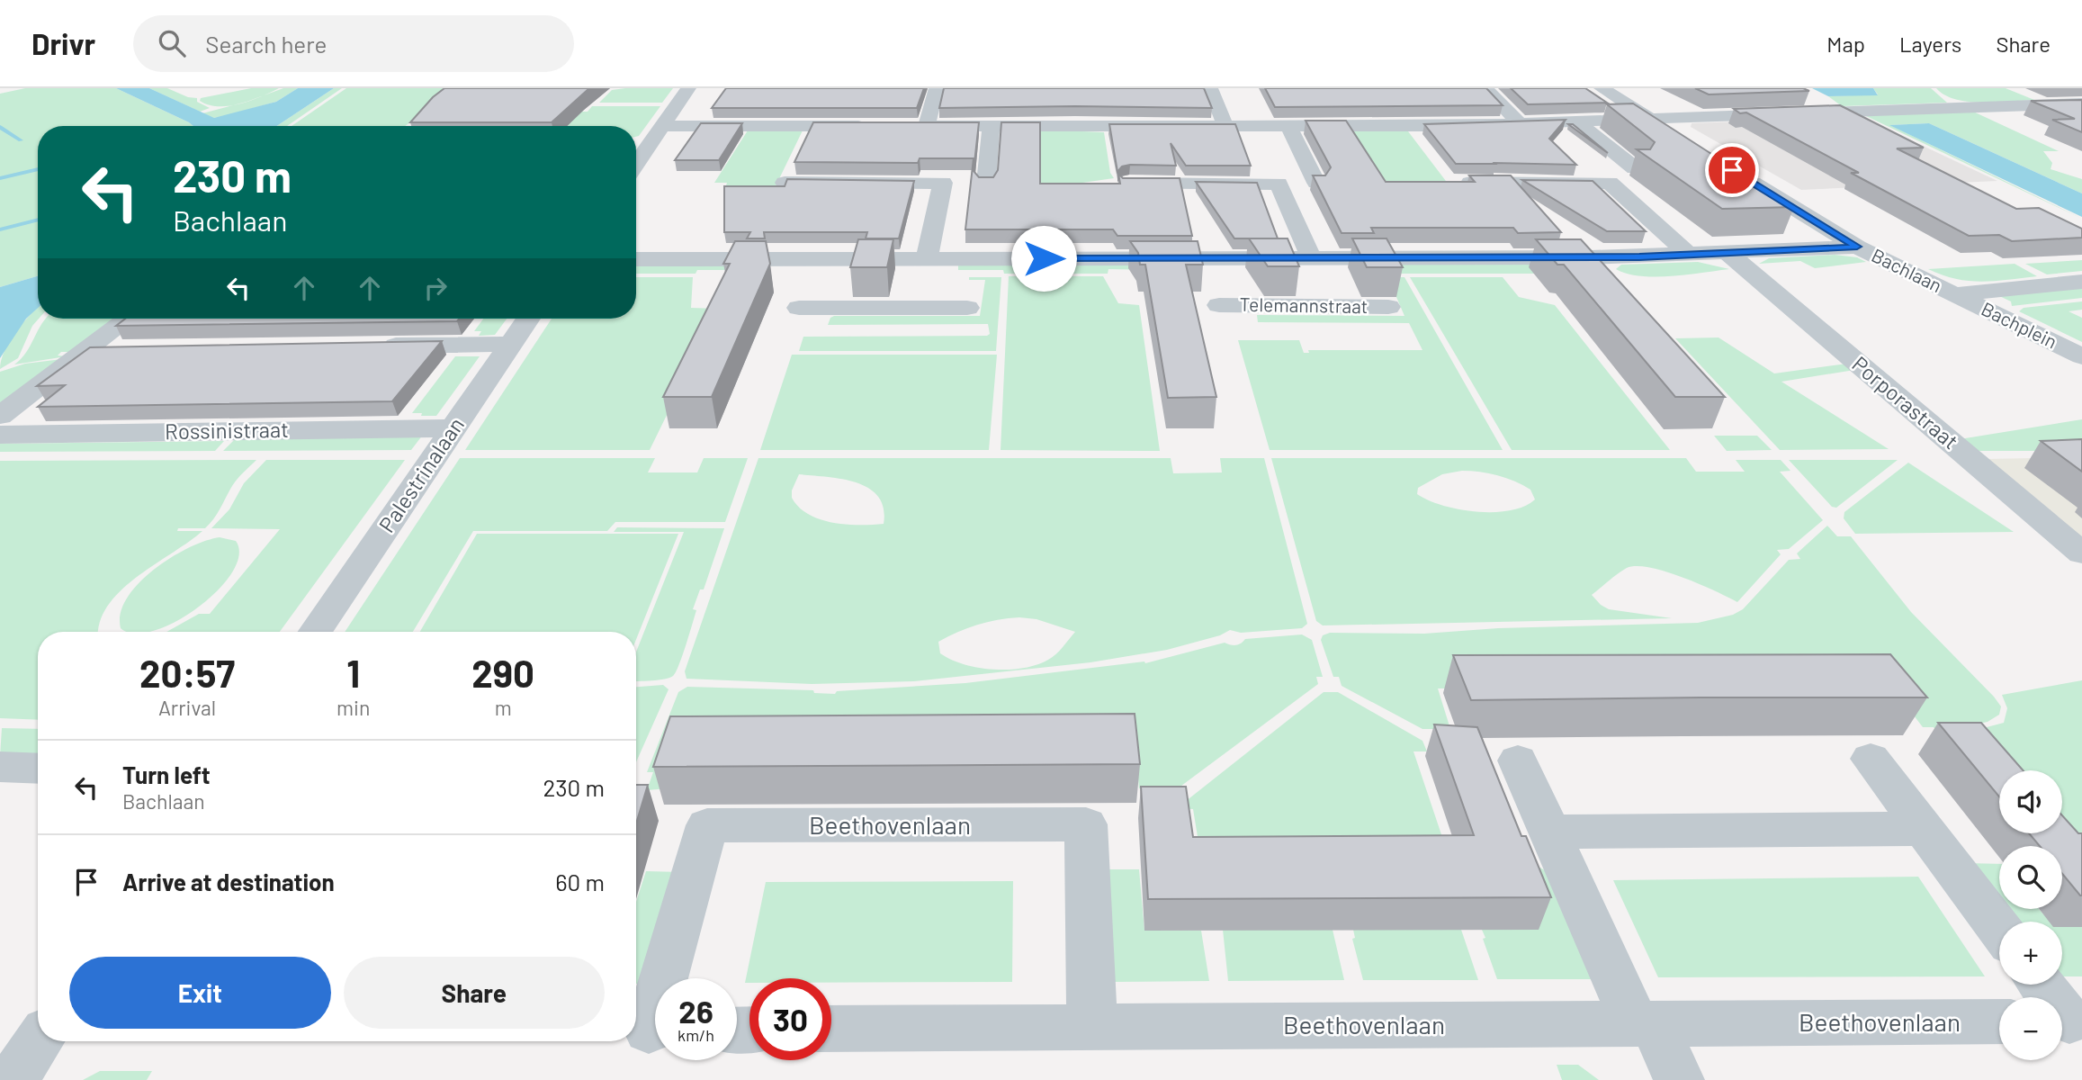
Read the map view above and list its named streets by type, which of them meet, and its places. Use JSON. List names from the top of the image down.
{
  "streets": {
    "street": [
      "Bachlaan",
      "Telemannstraat",
      "Bachplein",
      "Porporastraat",
      "Rossinistraat",
      "Palestrinalaan",
      "Beethovenlaan"
    ]
  },
  "crossings": [
    ["Bachlaan", "Bachplein"],
    ["Rossinistraat", "Palestrinalaan"]
  ],
  "page": {
    "header": "Drivr",
    "search": "Search here",
    "nav": ["Map", "Layers", "Share"],
    "turn": ["230 m", "Bachlaan"],
    "eta": [
      "20:57",
      "Arrival",
      "1",
      "min",
      "290",
      "m"
    ],
    "list": [
      {
        "name": "Turn left",
        "note": "Bachlaan",
        "value": "230 m"
      },
      {
        "name": "Arrive at destination",
        "value": "60 m"
      }
    ],
    "map_buttons": ["+", "−"],
    "buttons": ["Exit", "Share"],
    "speed": "26 km/h",
    "limit": "30"
  }
}
